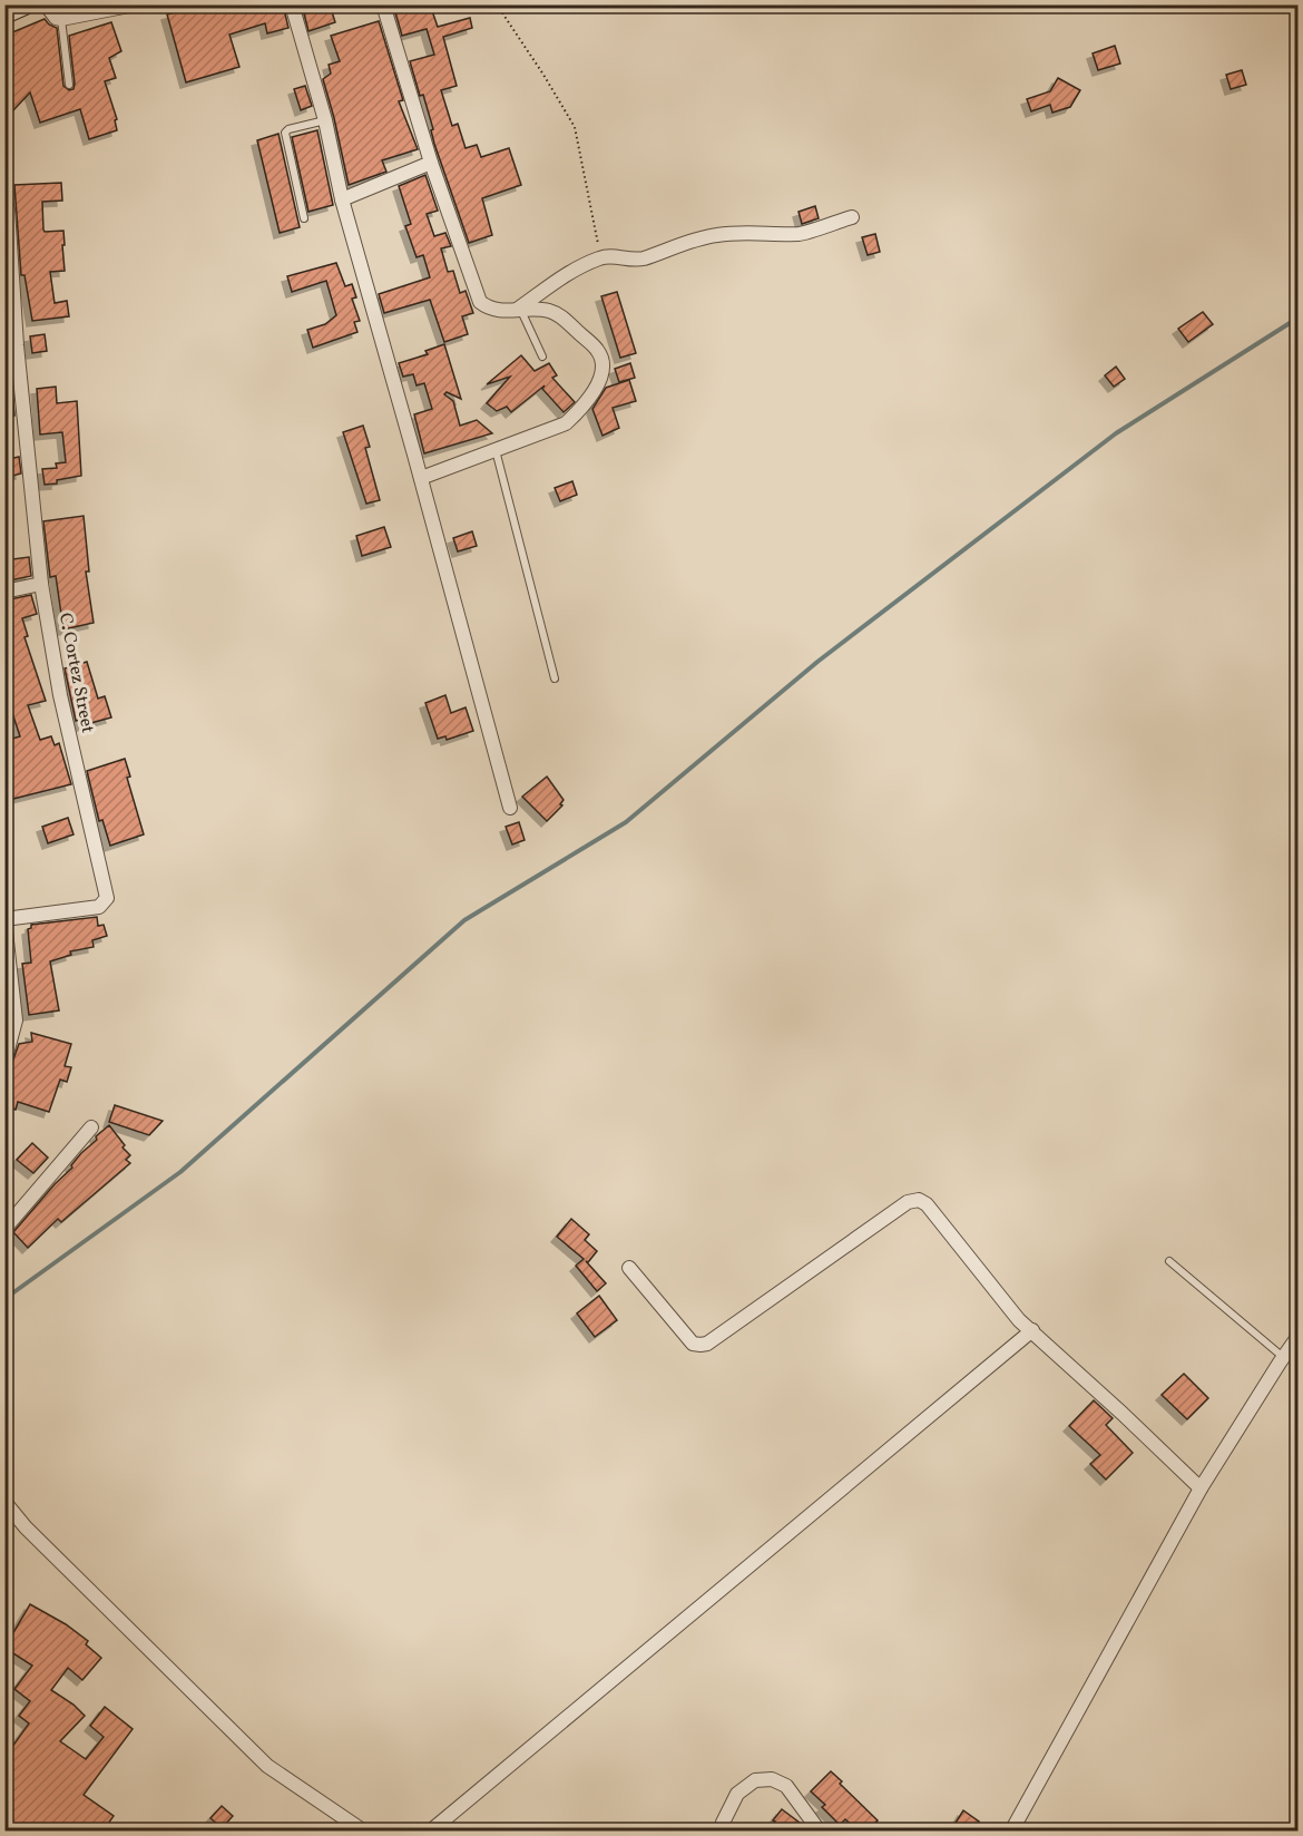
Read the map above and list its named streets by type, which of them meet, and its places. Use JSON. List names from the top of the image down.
{
  "streets": {
    "street": ["C. Cortez Street"]
  }
}
